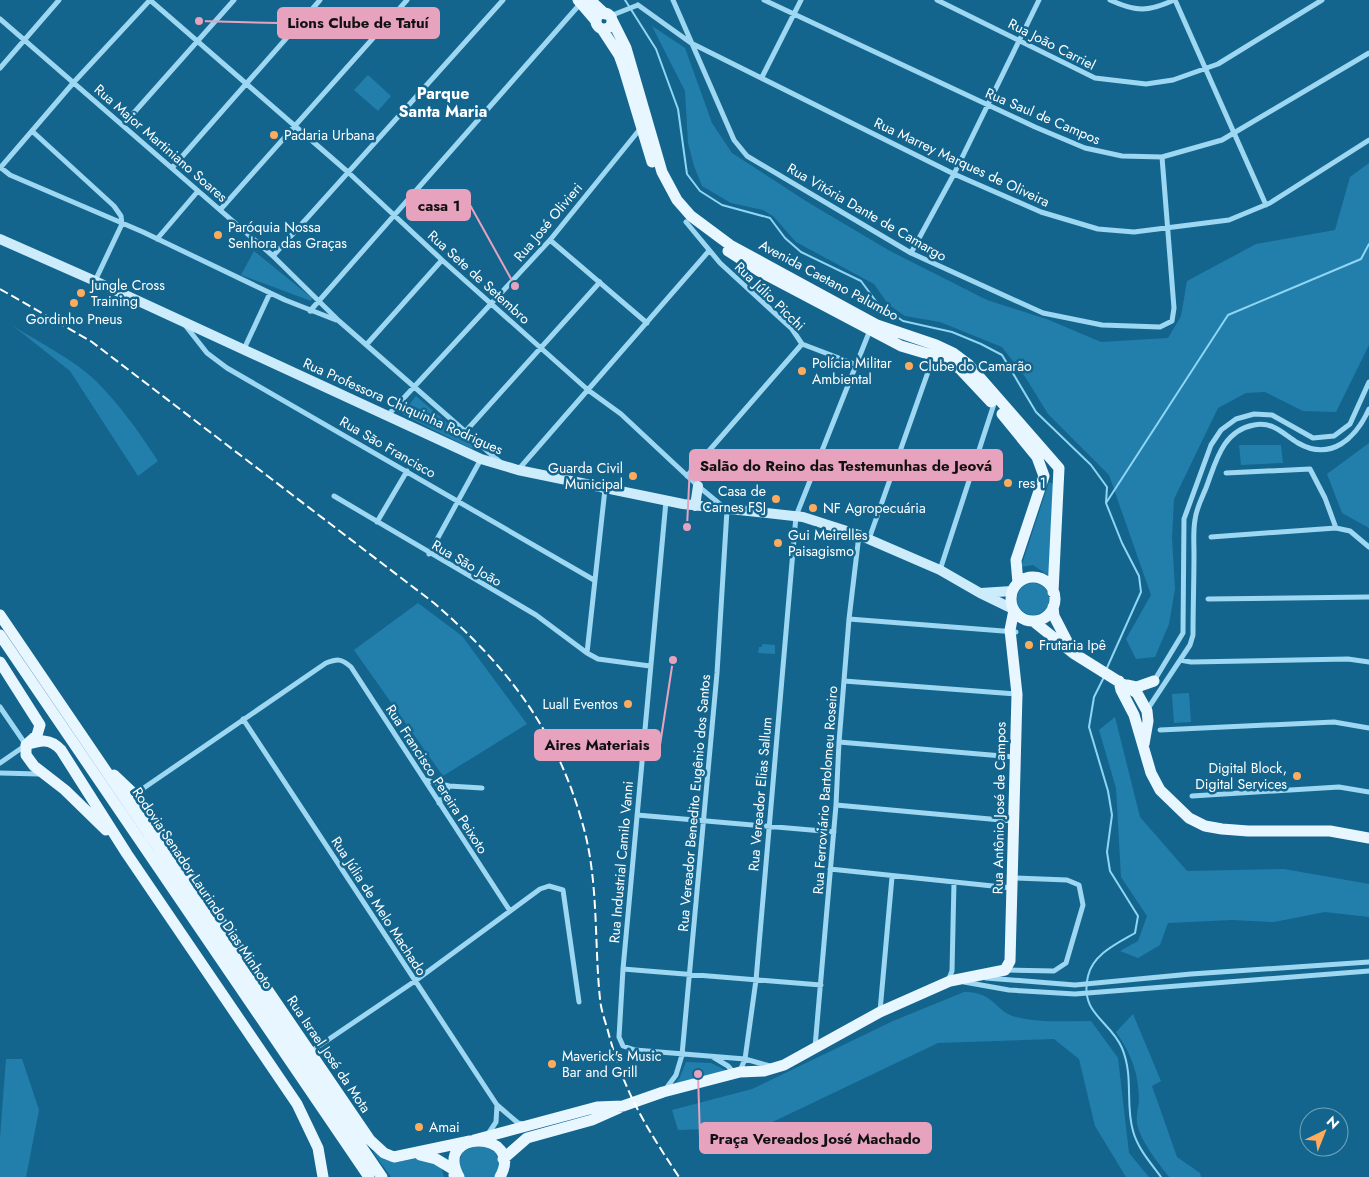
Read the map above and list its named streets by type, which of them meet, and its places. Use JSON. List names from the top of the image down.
{
  "streets": {
    "main road": [
      "Avenida Caetano Palumbo",
      "Rua Professora Chiquinha Rodrigues",
      "Rua Antônio José de Campos",
      "Rodovia Senador Laurindo Dias Minhoto",
      "Rua Israel José da Mota"
    ],
    "street": [
      "Rua João Carriel",
      "Rua Saul de Campos",
      "Rua Major Martiniano Soares",
      "Rua Marrey Marques de Oliveira",
      "Rua Vitória Dante de Camargo",
      "Rua José Olivieri",
      "Rua Sete de Setembro",
      "Rua Júlio Picchi",
      "Rua São Francisco",
      "Rua São João",
      "Rua Francisco Pereira Peixoto",
      "Rua Ferroviário Bartolomeu Roseiro",
      "Rua Vereador Elias Sallum",
      "Rua Vereador Benedito Eugênio dos Santos",
      "Rua Industrial Camilo Vanni",
      "Rua Júlia de Melo Machado"
    ]
  },
  "crossings": [
    ["Rua Major Martiniano Soares", "Rua José Olivieri"],
    ["Rua Major Martiniano Soares", "Rua Professora Chiquinha Rodrigues"],
    ["Rua Marrey Marques de Oliveira", "Rua Vitória Dante de Camargo"],
    ["Rua José Olivieri", "Rua Sete de Setembro"],
    ["Rua José Olivieri", "Avenida Caetano Palumbo"],
    ["Rua José Olivieri", "Rua Professora Chiquinha Rodrigues"],
    ["Rua Sete de Setembro", "Rua Júlio Picchi"],
    ["Rua Sete de Setembro", "Rua Professora Chiquinha Rodrigues"],
    ["Rua Sete de Setembro", "Rua Vereador Benedito Eugênio dos Santos"],
    ["Avenida Caetano Palumbo", "Rua Júlio Picchi"],
    ["Avenida Caetano Palumbo", "Rua Professora Chiquinha Rodrigues"],
    ["Avenida Caetano Palumbo", "Rua Ferroviário Bartolomeu Roseiro"],
    ["Avenida Caetano Palumbo", "Rua Vereador Elias Sallum"],
    ["Avenida Caetano Palumbo", "Rua Antônio José de Campos"],
    ["Rua Professora Chiquinha Rodrigues", "Rua São Francisco"],
    ["Rua Professora Chiquinha Rodrigues", "Rua Ferroviário Bartolomeu Roseiro"],
    ["Rua Professora Chiquinha Rodrigues", "Rua Vereador Elias Sallum"],
    ["Rua Professora Chiquinha Rodrigues", "Rua Vereador Benedito Eugênio dos Santos"],
    ["Rua Professora Chiquinha Rodrigues", "Rua Antônio José de Campos"],
    ["Rua Professora Chiquinha Rodrigues", "Rua Industrial Camilo Vanni"],
    ["Rua São João", "Rua Industrial Camilo Vanni"],
    ["Rua Francisco Pereira Peixoto", "Rua Júlia de Melo Machado"],
    ["Rua Vereador Benedito Eugênio dos Santos", "Rua Industrial Camilo Vanni"],
    ["Rodovia Senador Laurindo Dias Minhoto", "Rua Israel José da Mota"],
    ["Rua Júlia de Melo Machado", "Rua Israel José da Mota"]
  ],
  "districts": ["Parque Santa Maria"],
  "places": [
    "Lions Clube de Tatuí",
    "Padaria Urbana",
    "Paróquia Nossa Senhora das Graças",
    "casa 1",
    "Jungle Cross Training",
    "Gordinho Pneus",
    "Clube do Camarão",
    "Polícia Militar Ambiental",
    "Guarda Civil Municipal",
    "res 1",
    "Casa de Carnes FSJ",
    "NF Agropecuária",
    "Salão do Reino das Testemunhas de Jeová",
    "Gui Meirelles Paisagismo",
    "Frutaria Ipê",
    "Aires Materiais",
    "Luall Eventos",
    "Digital Block, Digital Services",
    "Maverick's Music Bar and Grill",
    "Praça Vereados José Machado",
    "Amai"
  ],
  "north": "top right"
}
